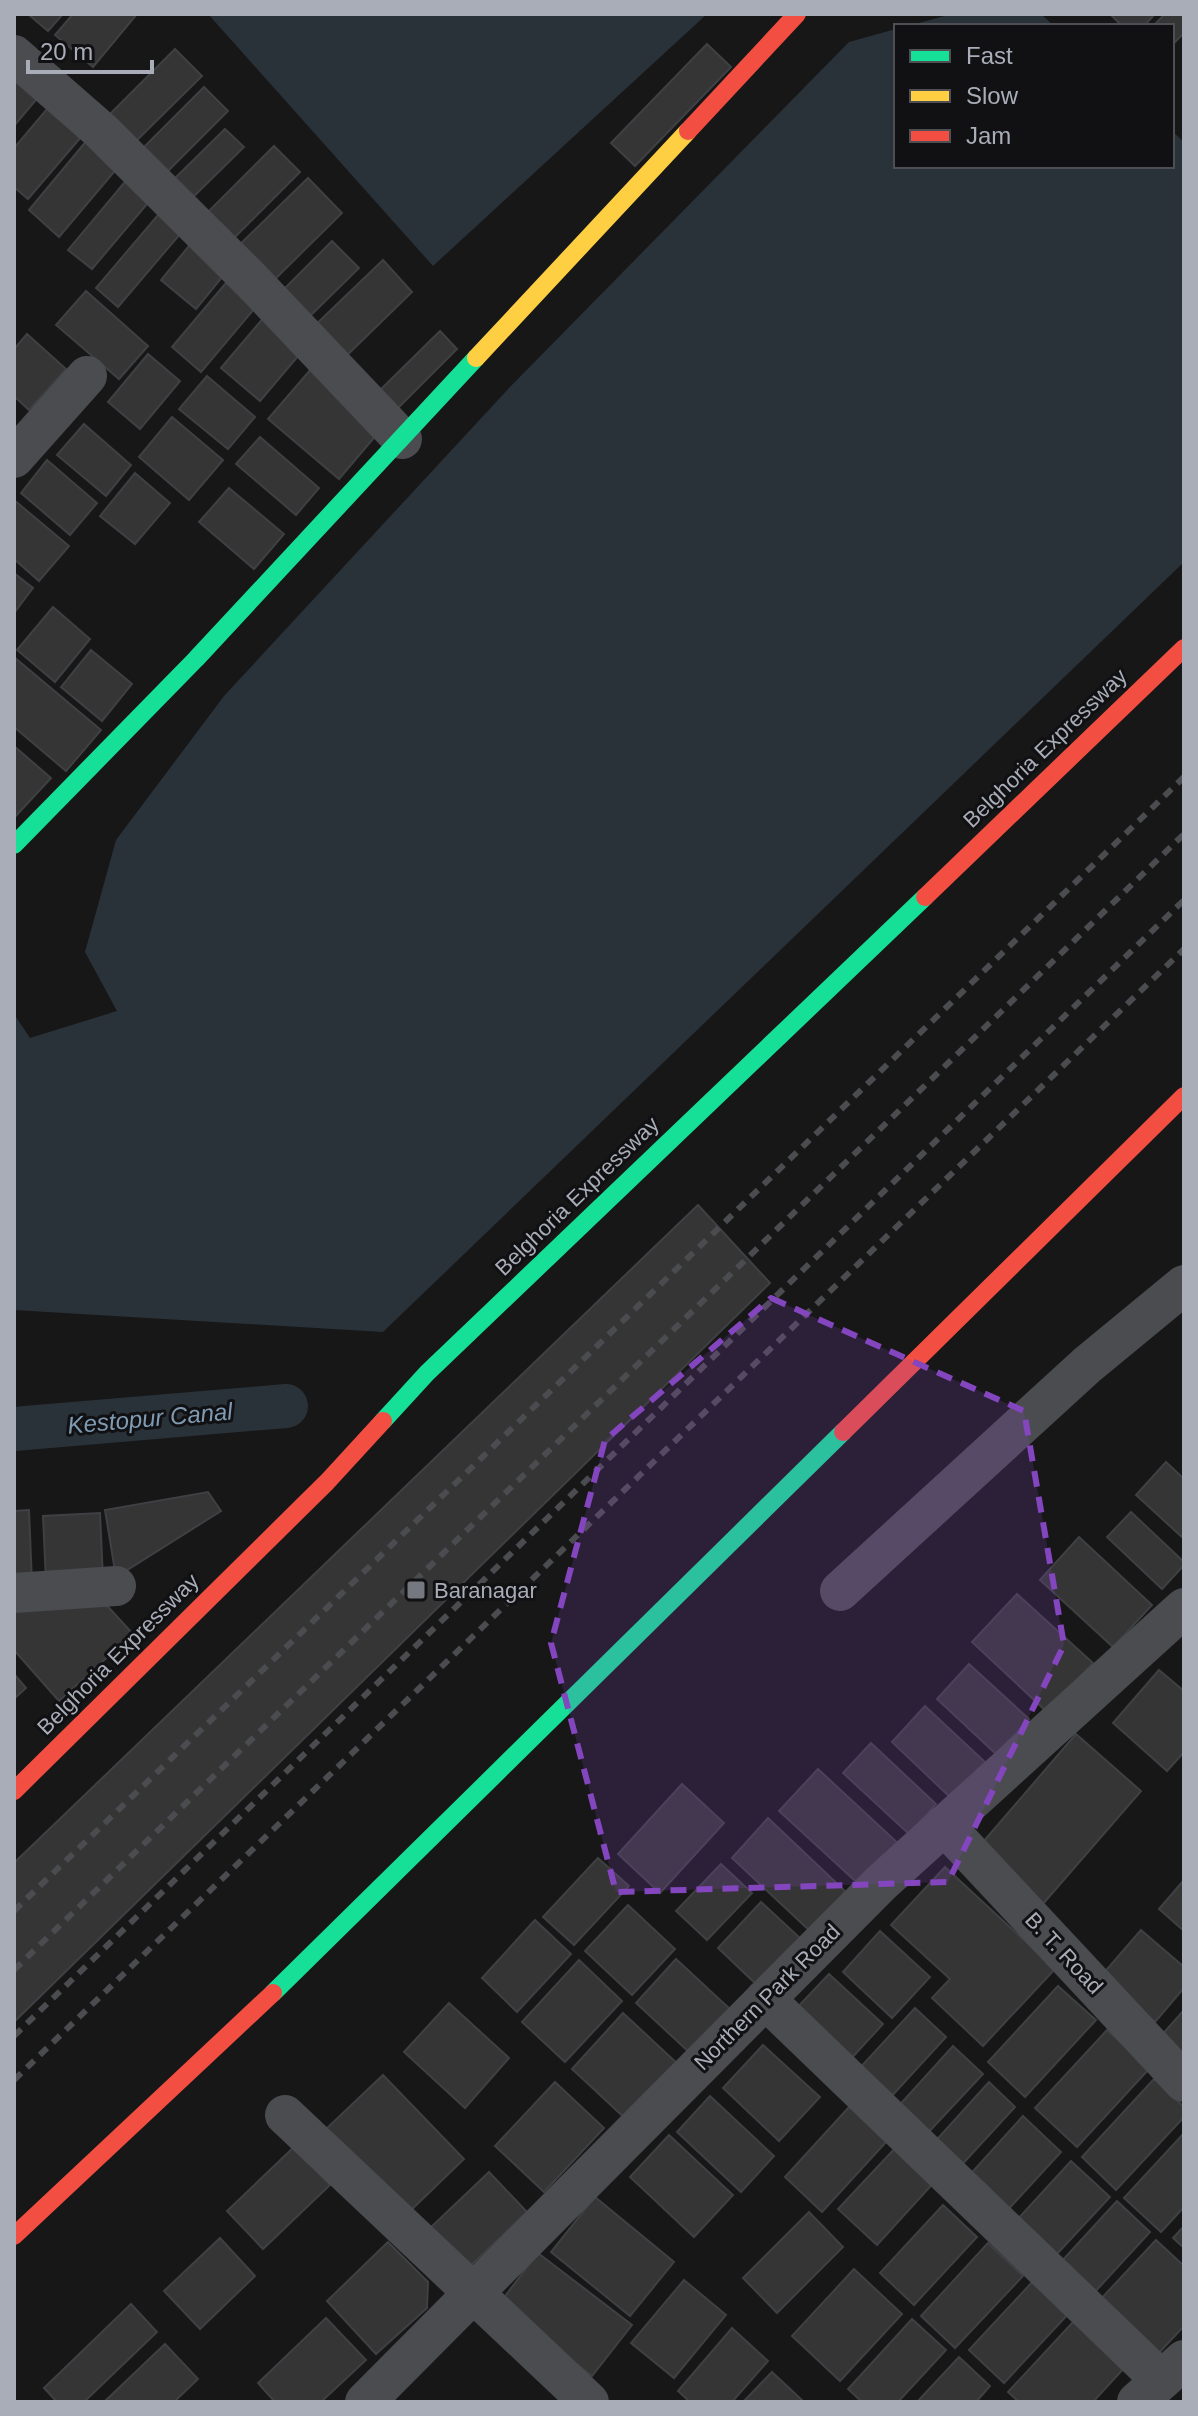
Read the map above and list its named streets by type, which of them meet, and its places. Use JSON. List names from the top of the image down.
{
  "streets": {
    "main road": ["Belghoria Expressway"],
    "street": ["B. T. Road", "Northern Park Road"]
  },
  "crossings": [
    ["B. T. Road", "Northern Park Road"]
  ],
  "water": ["Kestopur Canal"],
  "places": {
    "transit": ["Baranagar"]
  },
  "legend": ["Fast", "Slow", "Jam"],
  "scale_bar": "20 m"
}
